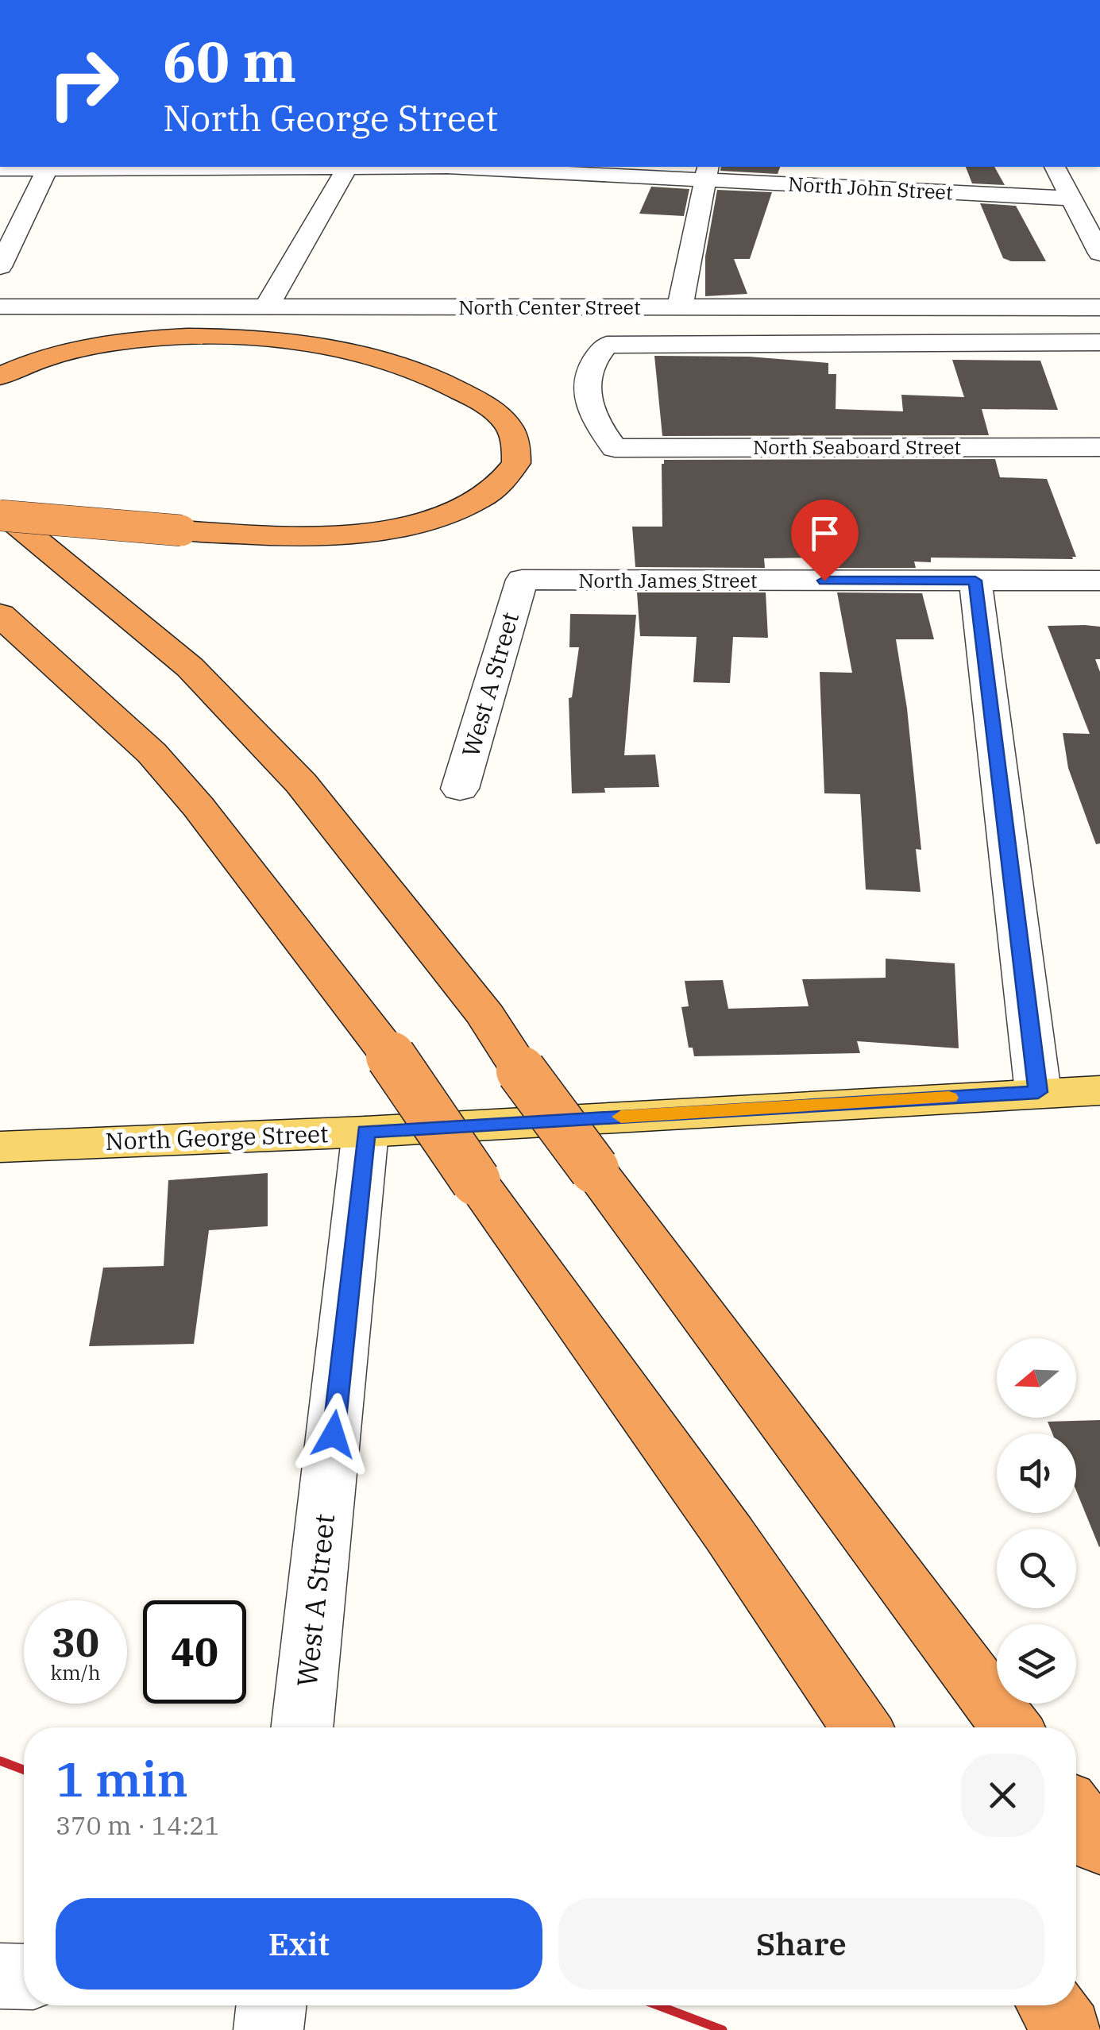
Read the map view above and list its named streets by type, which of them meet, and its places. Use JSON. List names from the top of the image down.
{
  "streets": {
    "main road": ["North George Street"],
    "street": [
      "North John Street",
      "North Center Street",
      "North Seaboard Street",
      "North James Street",
      "West A Street"
    ]
  },
  "crossings": [
    ["North Center Street", "North Seaboard Street"],
    ["North James Street", "West A Street"],
    ["West A Street", "North George Street"]
  ],
  "north": "left",
  "page": {
    "turn": ["60 m", "North George Street"],
    "speed": "30 km/h",
    "limit": "40",
    "heading": ["1 min", "370 m · 14:21"],
    "buttons": ["Exit", "Share"]
  }
}
